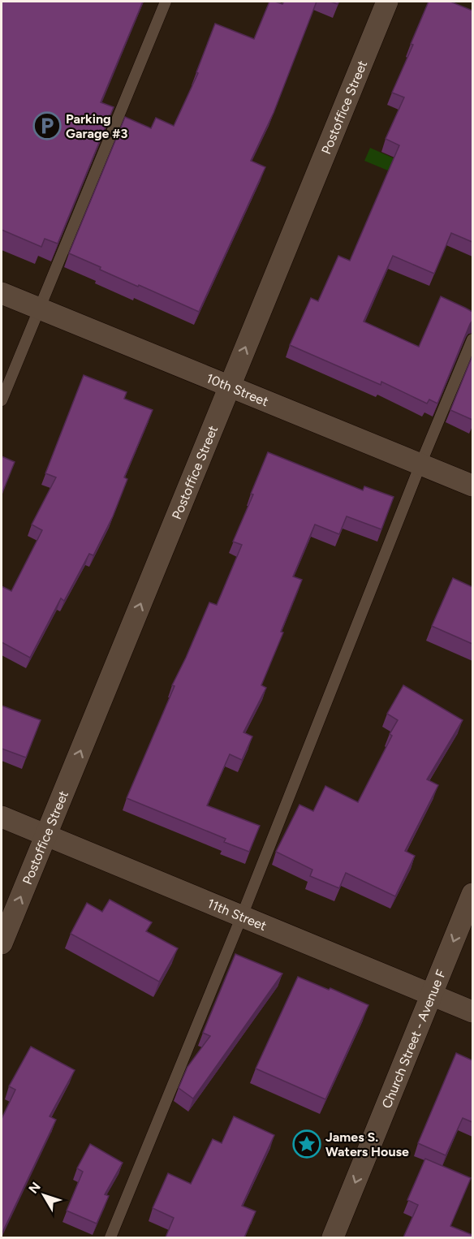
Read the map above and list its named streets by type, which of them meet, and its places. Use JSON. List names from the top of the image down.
{
  "streets": {
    "street": [
      "Postoffice Street",
      "10th Street",
      "11th Street",
      "Church Street - Avenue F"
    ]
  },
  "crossings": [
    ["Postoffice Street", "10th Street"],
    ["Postoffice Street", "11th Street"],
    ["11th Street", "Church Street - Avenue F"]
  ],
  "one_way": ["Postoffice Street", "Church Street - Avenue F"],
  "places": {
    "parking": ["Parking Garage #3"],
    "place": ["James S. Waters House"]
  },
  "north": "top left"
}
